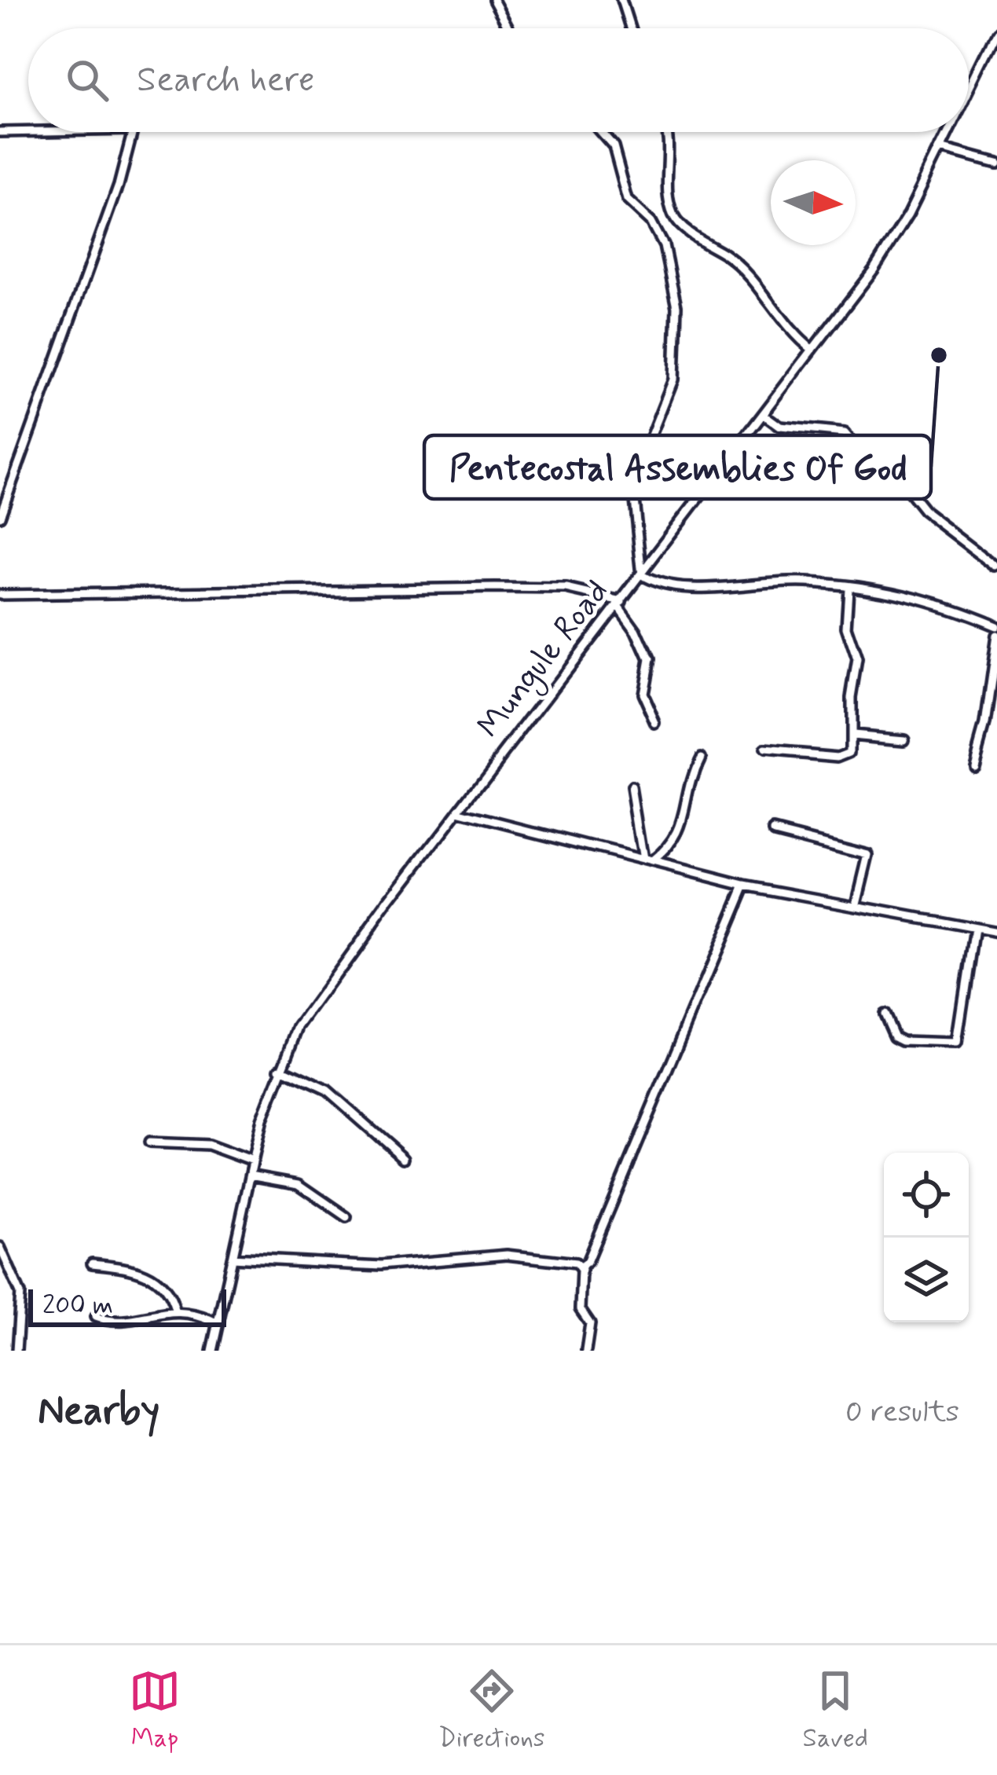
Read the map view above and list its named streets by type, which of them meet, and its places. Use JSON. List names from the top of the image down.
{
  "streets": {
    "street": ["Mungule Road"]
  },
  "places": ["Pentecostal Assemblies Of God"],
  "scale_bar": "200 m",
  "north": "right",
  "page": {
    "search": "Search here",
    "scale": "200 m",
    "heading": ["Nearby", "0 results"],
    "nav": ["Map", "Directions", "Saved"]
  }
}
